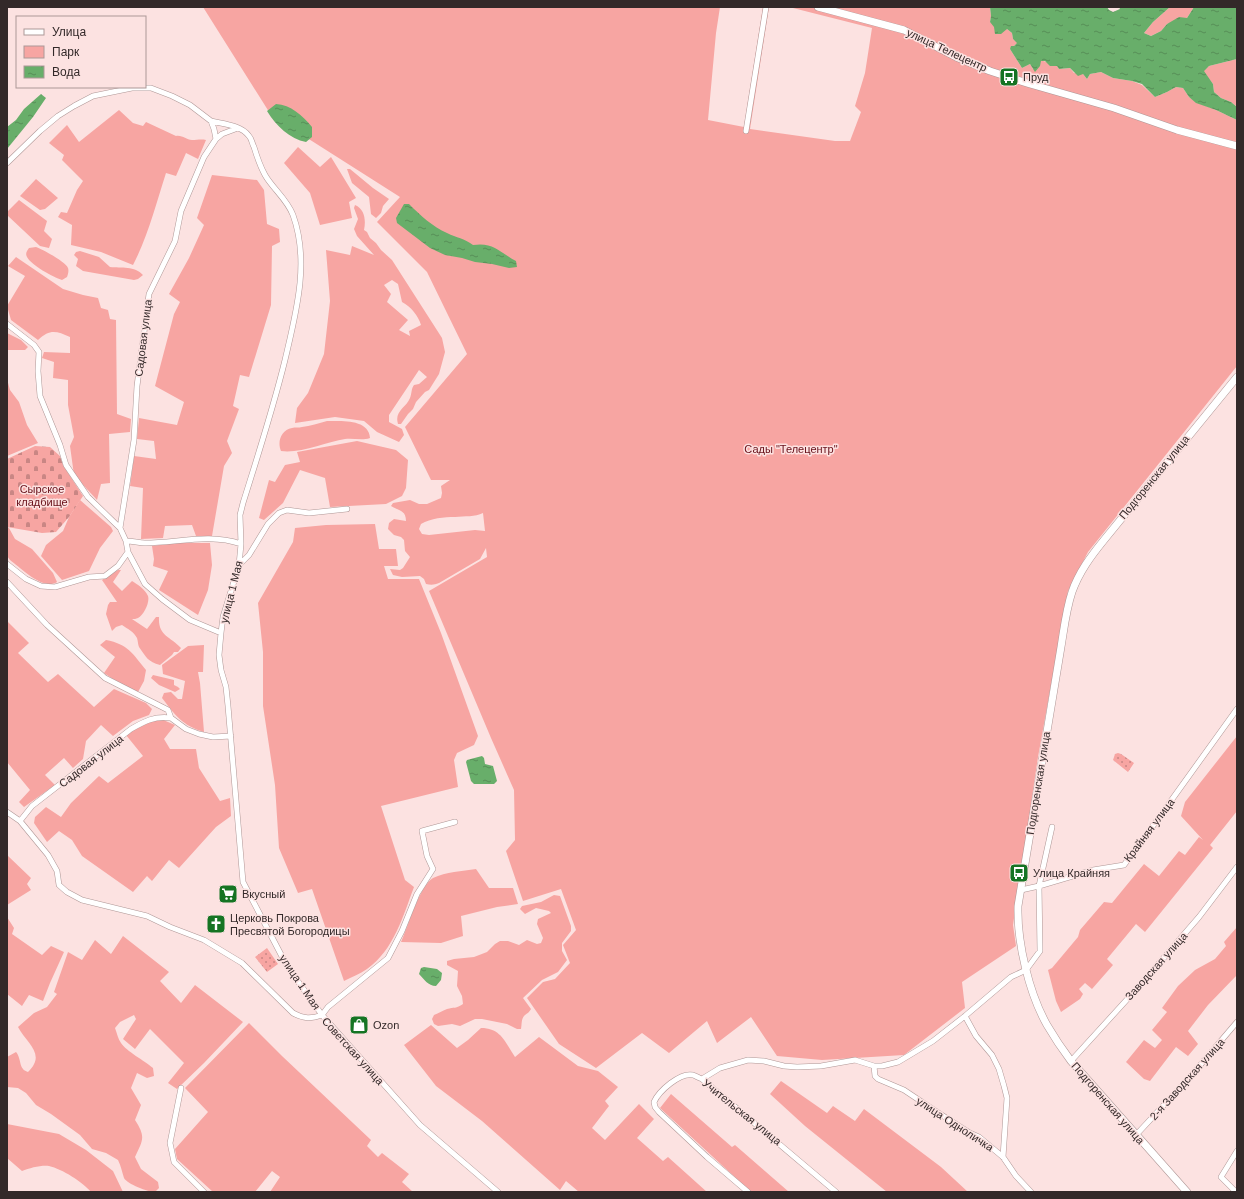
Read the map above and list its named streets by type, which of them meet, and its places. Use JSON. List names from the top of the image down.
{
  "streets": {
    "street": [
      "улица Телецентр",
      "Садовая улица",
      "Подгоренская улица",
      "улица 1 Мая",
      "Крайняя улица",
      "Заводская улица",
      "Советская улица",
      "2-я Заводская улица",
      "Учительская улица",
      "улица Одноличка"
    ]
  },
  "crossings": [
    ["Садовая улица", "улица 1 Мая"],
    ["Садовая улица", "Советская улица"],
    ["Подгоренская улица", "Крайняя улица"],
    ["Подгоренская улица", "Заводская улица"],
    ["Подгоренская улица", "2-я Заводская улица"],
    ["улица 1 Мая", "Советская улица"]
  ],
  "parks": ["Сады \"Телецентр\"", "Сырское кладбище"],
  "places": {
    "bus stop": ["Пруд", "Улица Крайняя"],
    "supermarket": ["Вкусный"],
    "church": ["Церковь Покрова Пресвятой Богородицы"],
    "shop": ["Ozon"]
  },
  "legend": ["Улица", "Парк", "Вода"]
}
